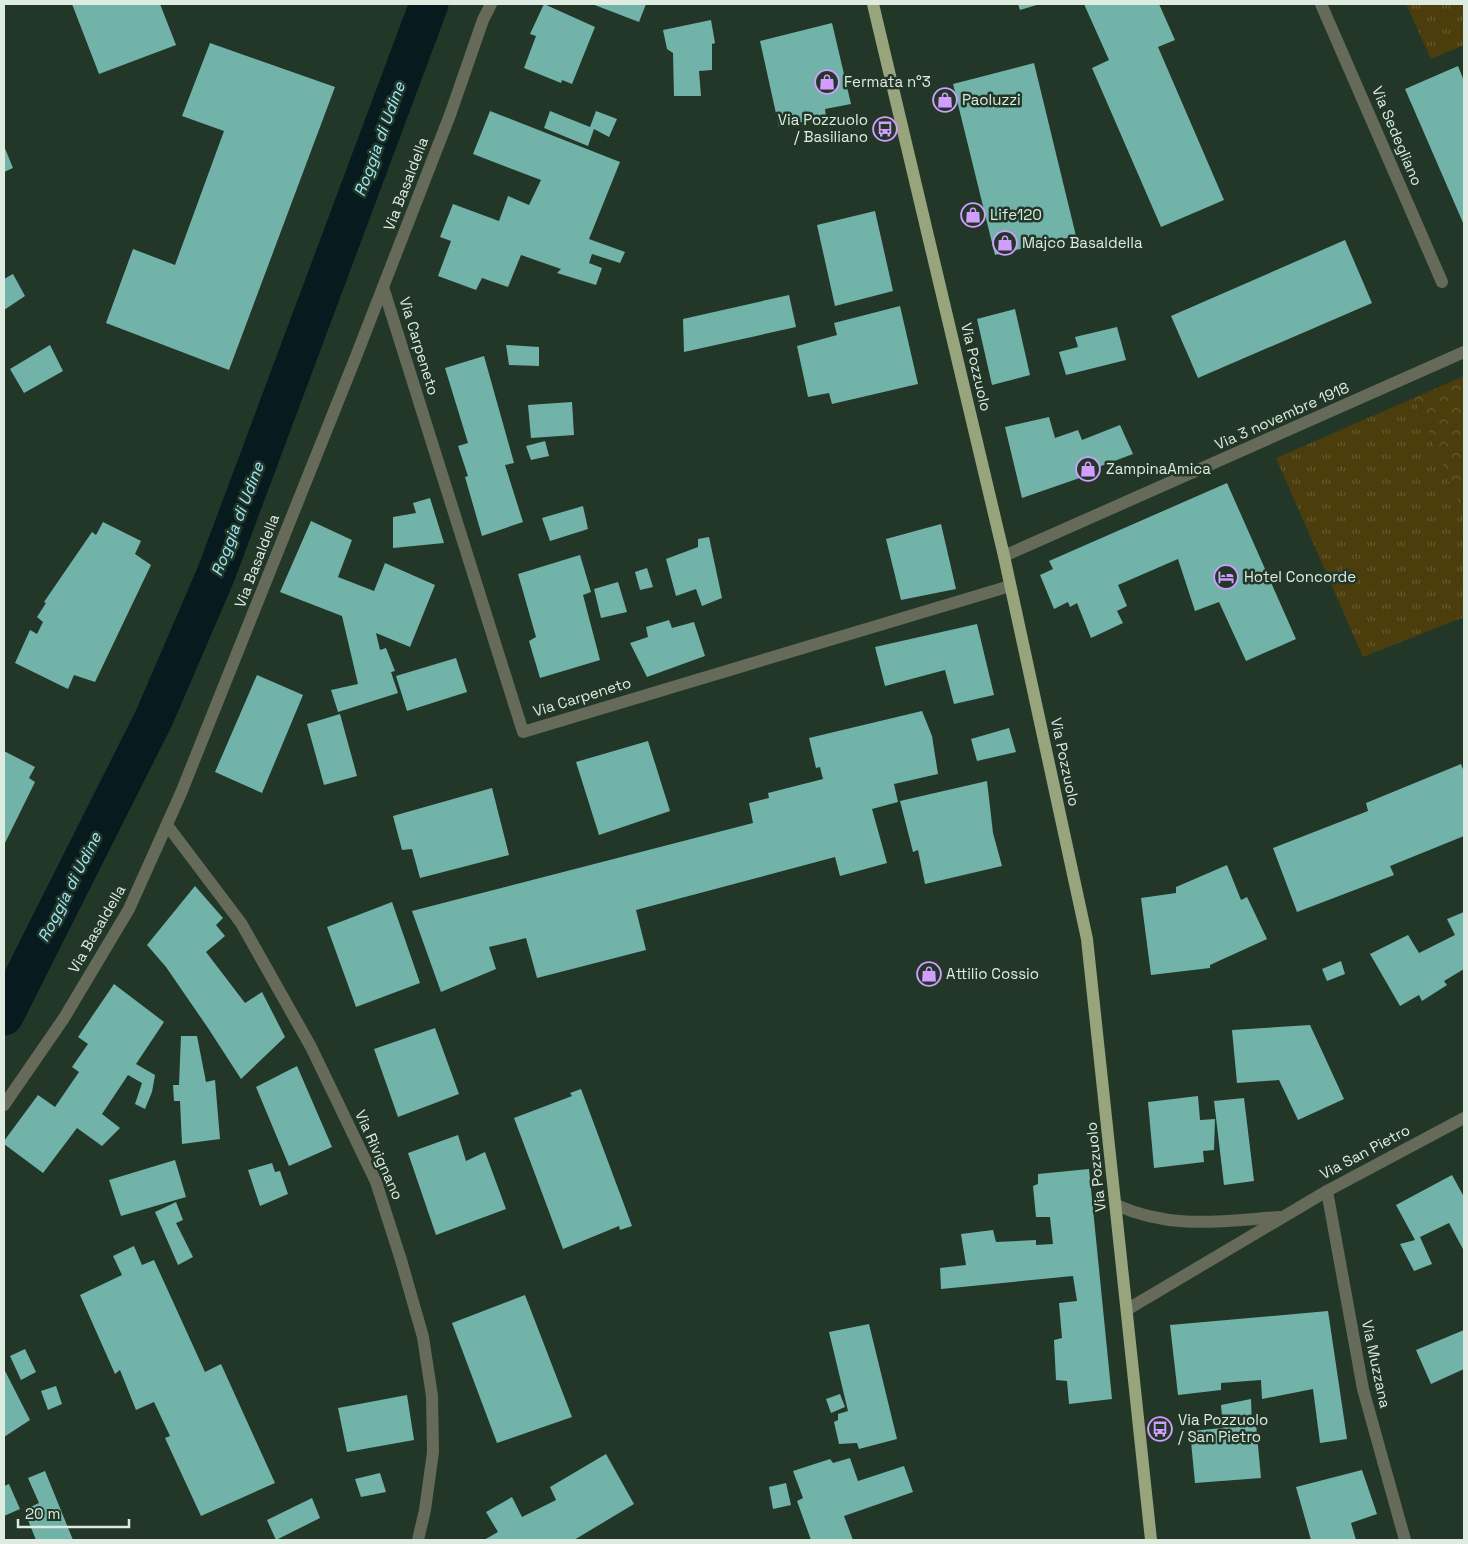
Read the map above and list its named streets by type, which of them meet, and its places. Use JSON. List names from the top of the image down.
{
  "streets": {
    "main road": ["Via Pozzuolo"],
    "street": [
      "Via Sedegliano",
      "Via Basaldella",
      "Via Carpeneto",
      "Via 3 novembre 1918",
      "Via San Pietro",
      "Via Rivignano",
      "Via Muzzana"
    ]
  },
  "crossings": [
    ["Via Basaldella", "Via Carpeneto"],
    ["Via Basaldella", "Via Rivignano"],
    ["Via Carpeneto", "Via Pozzuolo"],
    ["Via Pozzuolo", "Via 3 novembre 1918"],
    ["Via Pozzuolo", "Via San Pietro"],
    ["Via San Pietro", "Via Muzzana"]
  ],
  "water": ["Roggia di Udine"],
  "places": {
    "shop": [
      "Fermata n°3",
      "Paoluzzi",
      "Life120",
      "Majco Basaldella",
      "ZampinaAmica",
      "Attilio Cossio"
    ],
    "bus stop": ["Via Pozzuolo / Basiliano", "Via Pozzuolo / San Pietro"],
    "hotel": ["Hotel Concorde"]
  },
  "scale_bar": "20 m"
}
